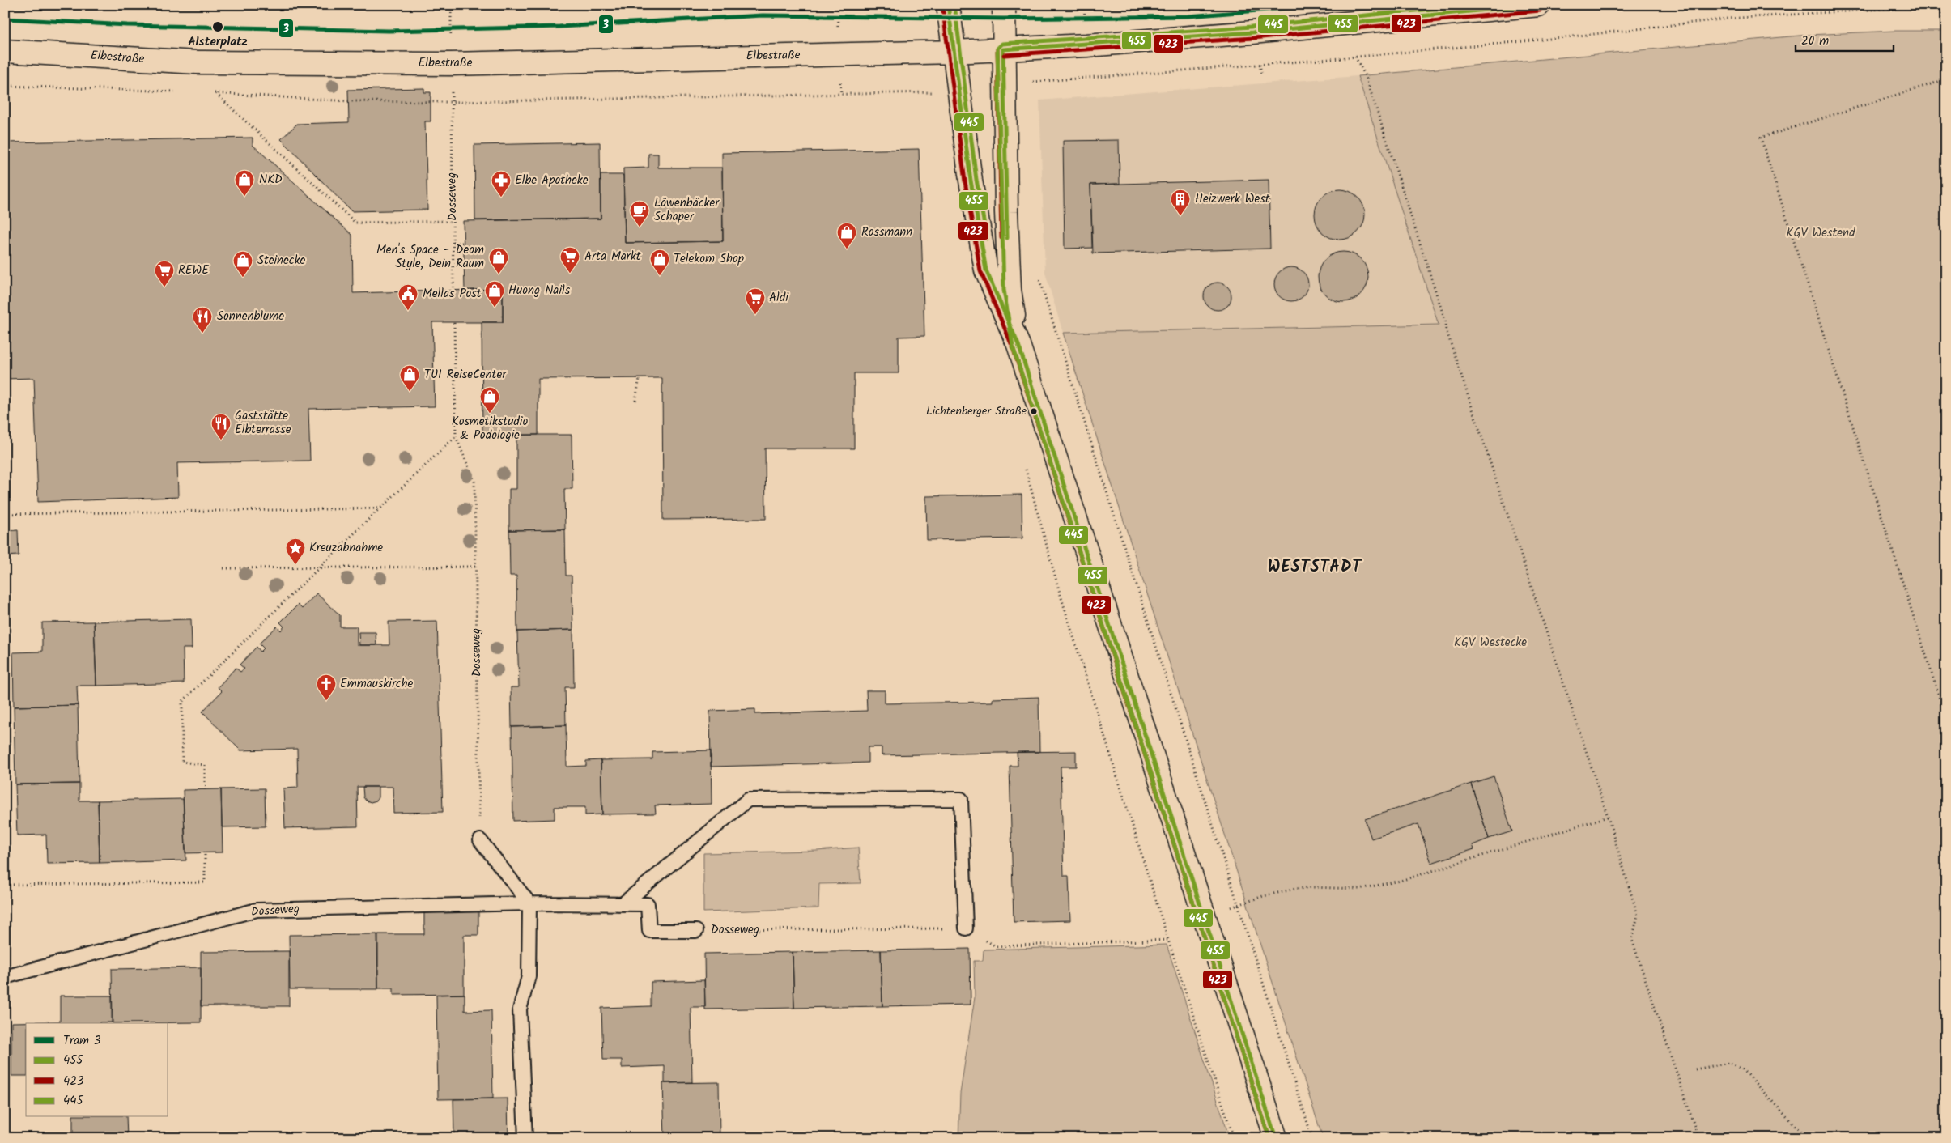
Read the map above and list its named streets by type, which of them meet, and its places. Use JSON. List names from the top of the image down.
{
  "streets": {
    "street": ["Elbestraße"],
    "lane": ["Dosseweg"]
  },
  "districts": ["WESTSTADT"],
  "parks": ["KGV Westend", "KGV Westecke"],
  "places": {
    "other": ["Alsterplatz", "Lichtenberger Straße"],
    "shop": [
      "NKD",
      "Rossmann",
      "Men's Space – Deom Style, Dein Raum",
      "Telekom Shop",
      "Steinecke",
      "Huong Nails",
      "TUI ReiseCenter",
      "Kosmetikstudio & Podologie"
    ],
    "pharmacy": ["Elbe Apotheke"],
    "building": ["Heizwerk West"],
    "cafe": ["Löwenbäcker Schaper"],
    "supermarket": ["Arta Markt", "REWE", "Aldi"],
    "public building": ["Mellas Post"],
    "restaurant": ["Sonnenblume", "Gaststätte Elbterrasse"],
    "place": ["Kreuzabnahme"],
    "church": ["Emmauskirche"]
  },
  "lines": [
    "tram line 3",
    "transit line 455",
    "transit line 445",
    "transit line 423"
  ],
  "legend": [
    "Tram 3",
    "455",
    "423",
    "445"
  ],
  "scale_bar": "20 m"
}
